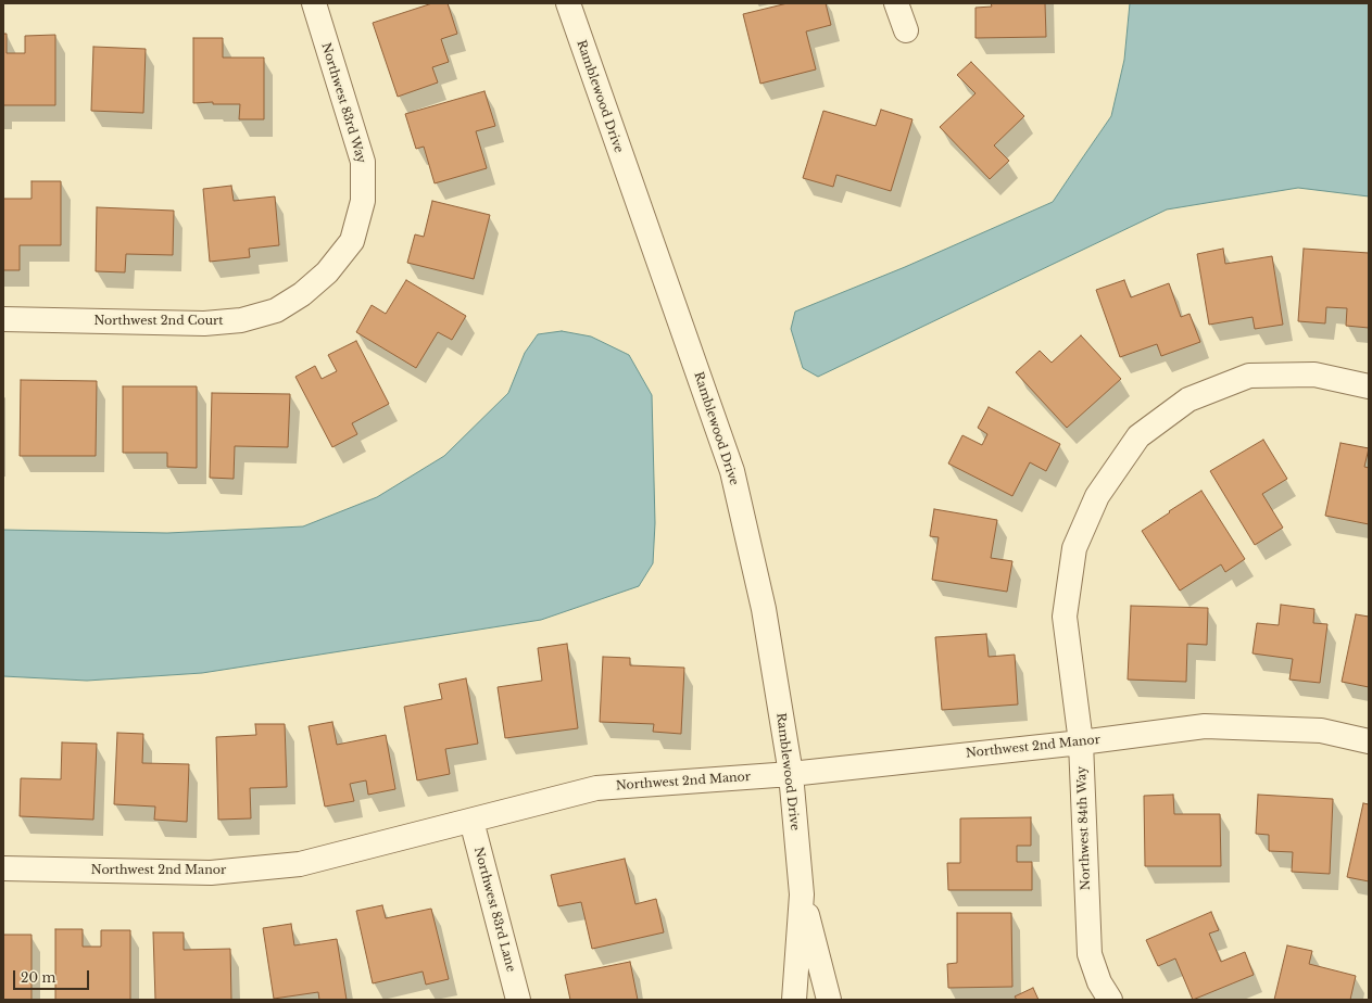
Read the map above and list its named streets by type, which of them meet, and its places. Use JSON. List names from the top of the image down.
{
  "streets": {
    "street": [
      "Ramblewood Drive",
      "Northwest 83rd Way",
      "Northwest 2nd Court",
      "Northwest 2nd Manor",
      "Northwest 84th Way",
      "Northwest 83rd Lane"
    ]
  },
  "crossings": [
    ["Ramblewood Drive", "Northwest 2nd Manor"],
    ["Northwest 83rd Way", "Northwest 2nd Court"],
    ["Northwest 2nd Manor", "Northwest 84th Way"],
    ["Northwest 2nd Manor", "Northwest 83rd Lane"]
  ],
  "scale_bar": "20 m"
}
